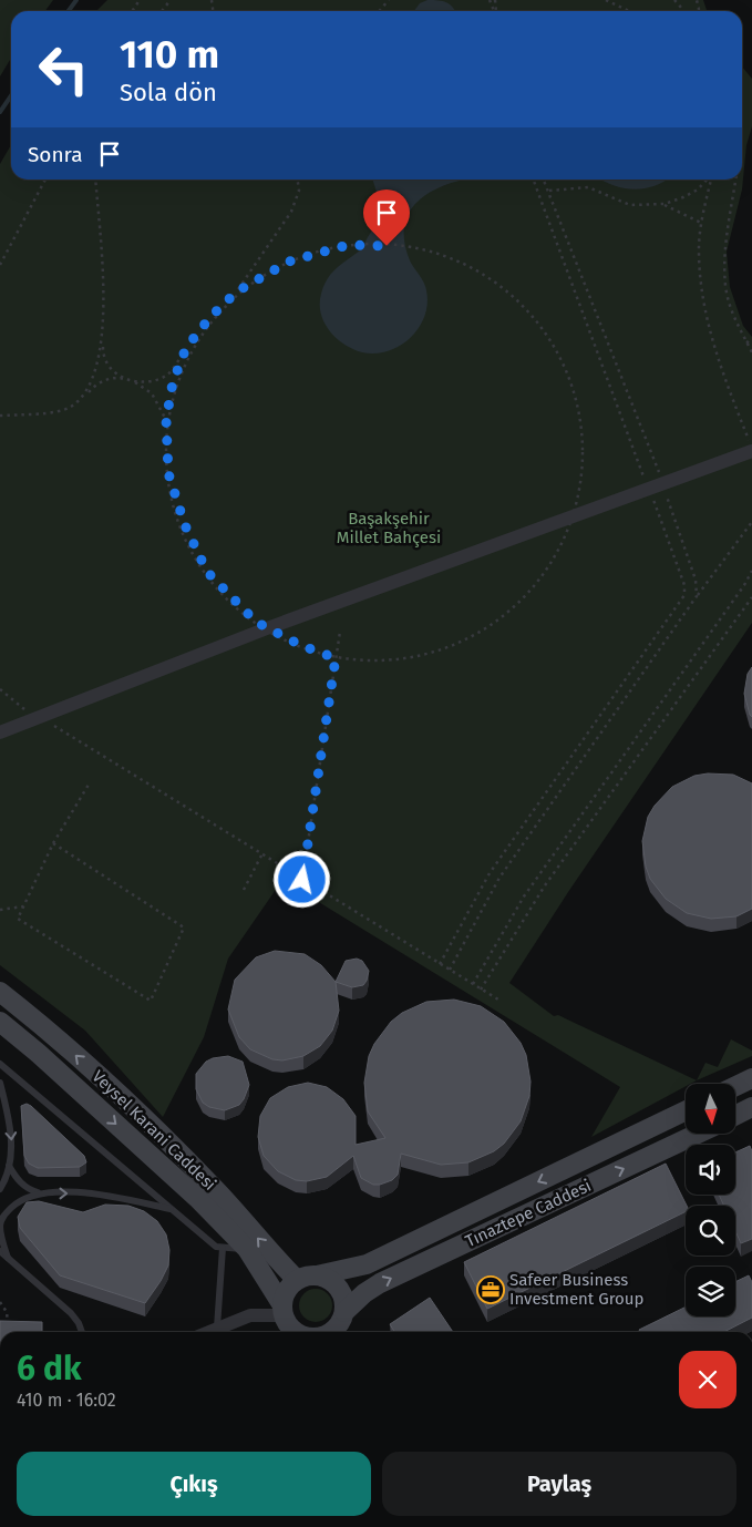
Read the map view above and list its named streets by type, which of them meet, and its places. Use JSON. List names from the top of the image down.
{
  "streets": {
    "street": ["Veysel Karani Caddesi", "Tınaztepe Caddesi"]
  },
  "parks": ["Başakşehir Millet Bahçesi"],
  "places": {
    "office": ["Safeer Business Investment Group"]
  },
  "north": "bottom",
  "page": {
    "turn": ["110 m", "Sola dön"],
    "then": "Sonra",
    "heading": ["6 dk", "410 m · 16:02"],
    "buttons": ["Çıkış", "Paylaş"]
  }
}
